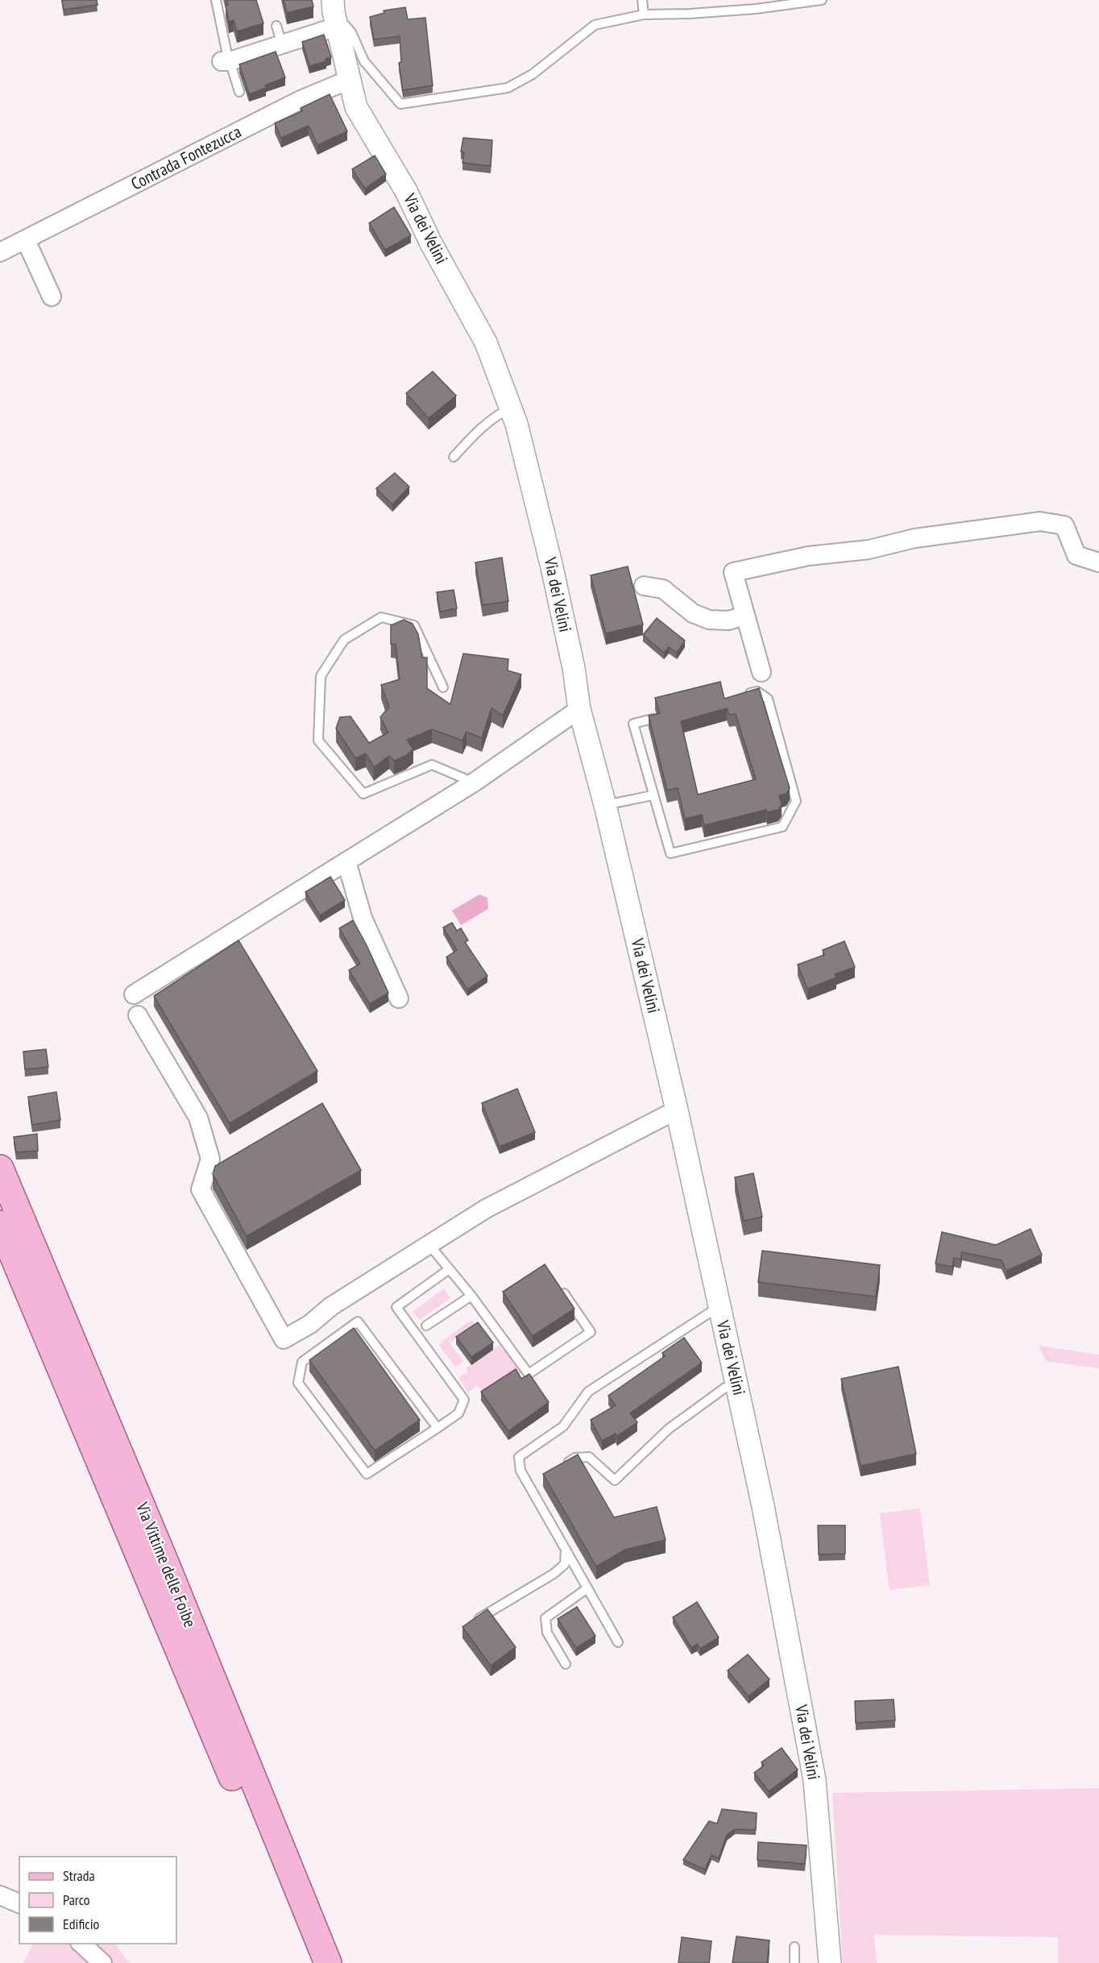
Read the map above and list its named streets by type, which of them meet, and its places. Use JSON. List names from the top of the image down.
{
  "streets": {
    "main road": ["Via Vittime delle Foibe"],
    "street": ["Contrada Fontezucca", "Via dei Velini"]
  },
  "crossings": [
    ["Contrada Fontezucca", "Via dei Velini"]
  ],
  "legend": ["Strada", "Parco", "Edificio"]
}
